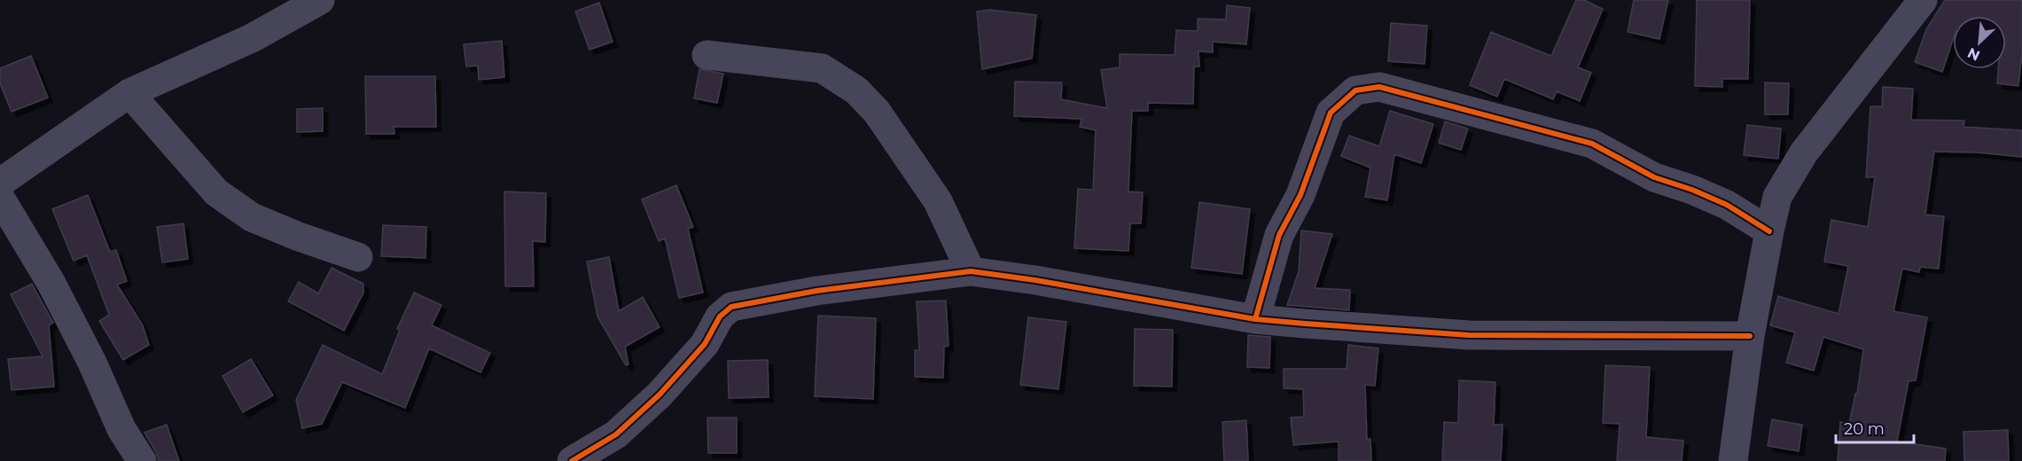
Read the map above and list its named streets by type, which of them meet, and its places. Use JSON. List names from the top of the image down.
{
  "scale_bar": "20 m",
  "north": "bottom left"
}
